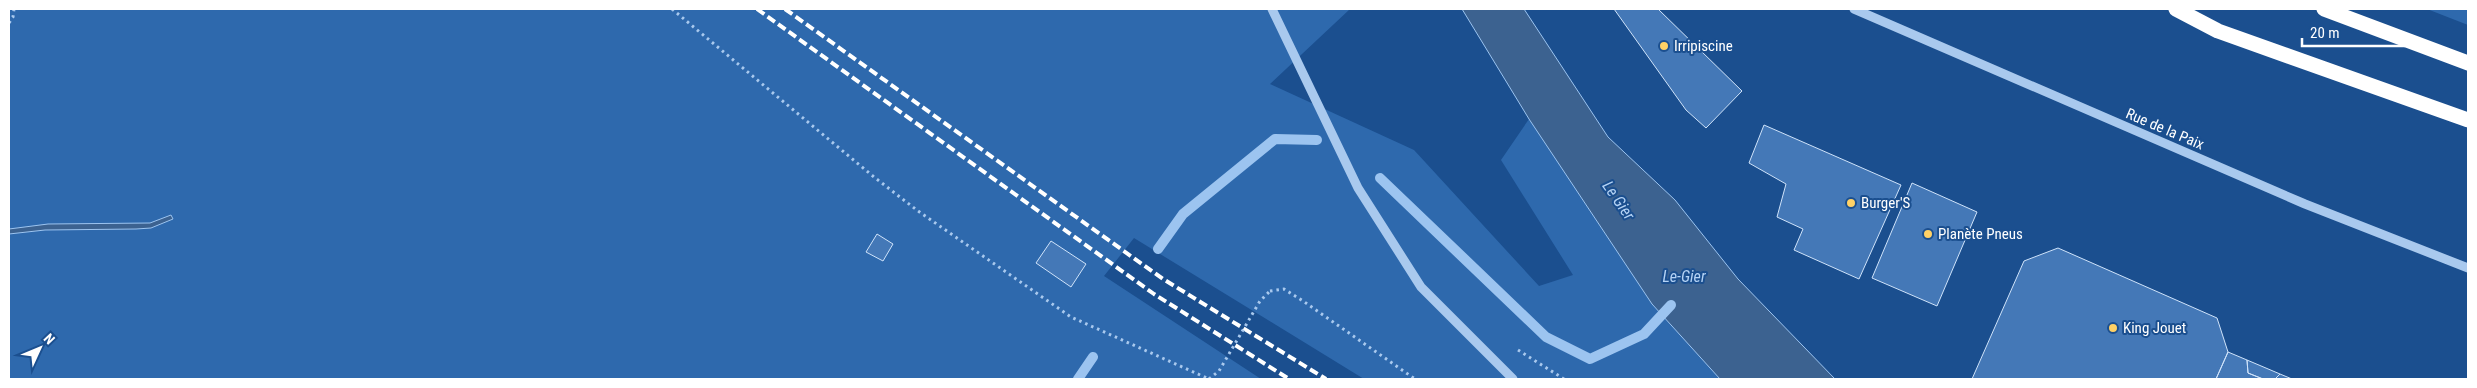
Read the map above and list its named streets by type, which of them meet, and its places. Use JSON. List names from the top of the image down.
{
  "streets": {
    "street": ["Rue de la Paix"]
  },
  "water": ["Le Gier", "Le-Gier"],
  "places": [
    "Irripiscine",
    "Burger'S",
    "Planète Pneus",
    "King Jouet"
  ],
  "scale_bar": "20 m",
  "north": "top right"
}
